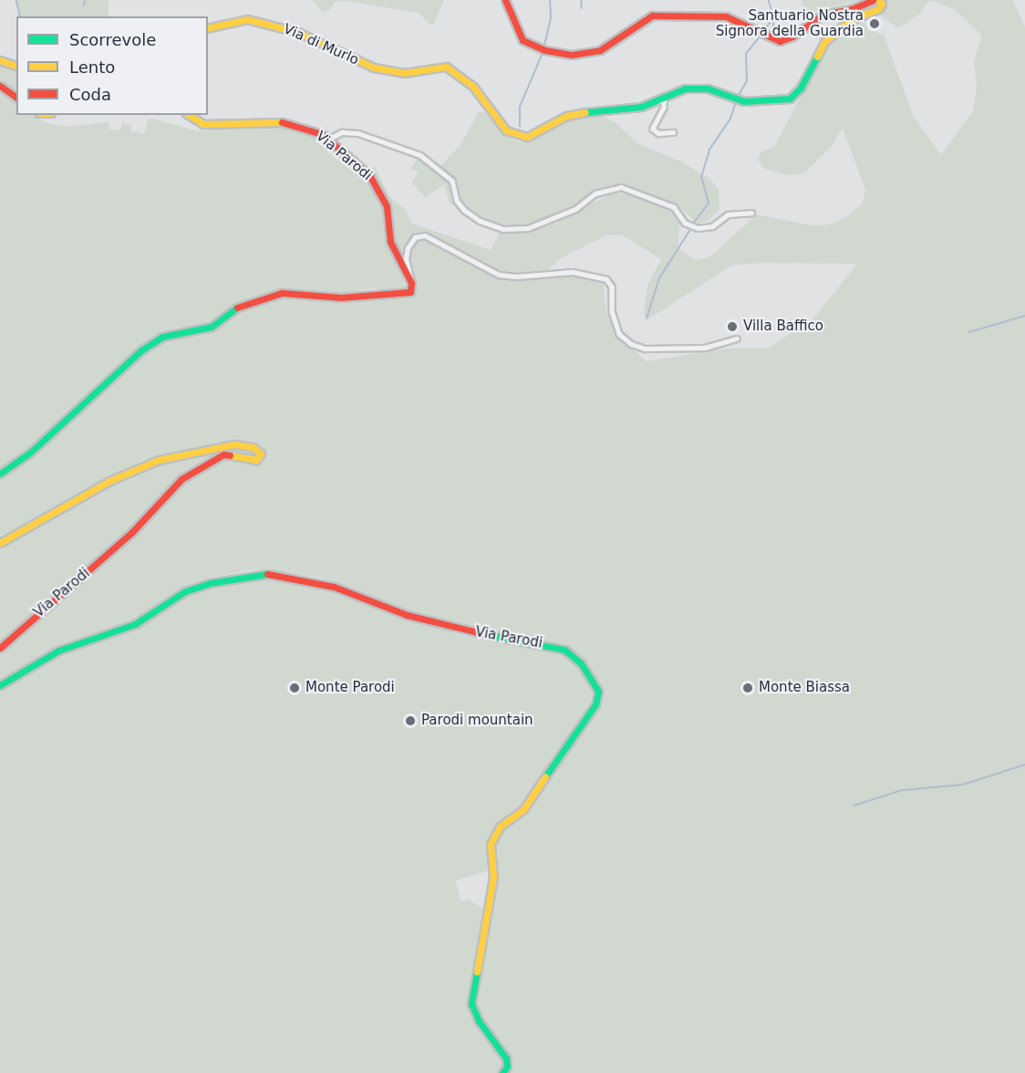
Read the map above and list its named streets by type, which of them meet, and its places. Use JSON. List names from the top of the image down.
{
  "streets": {
    "street": ["Via di Murlo", "Via Parodi"]
  },
  "places": [
    "Santuario Nostra Signora della Guardia",
    "Villa Baffico",
    "Monte Parodi",
    "Monte Biassa",
    "Parodi mountain"
  ],
  "legend": ["Scorrevole", "Lento", "Coda"]
}
